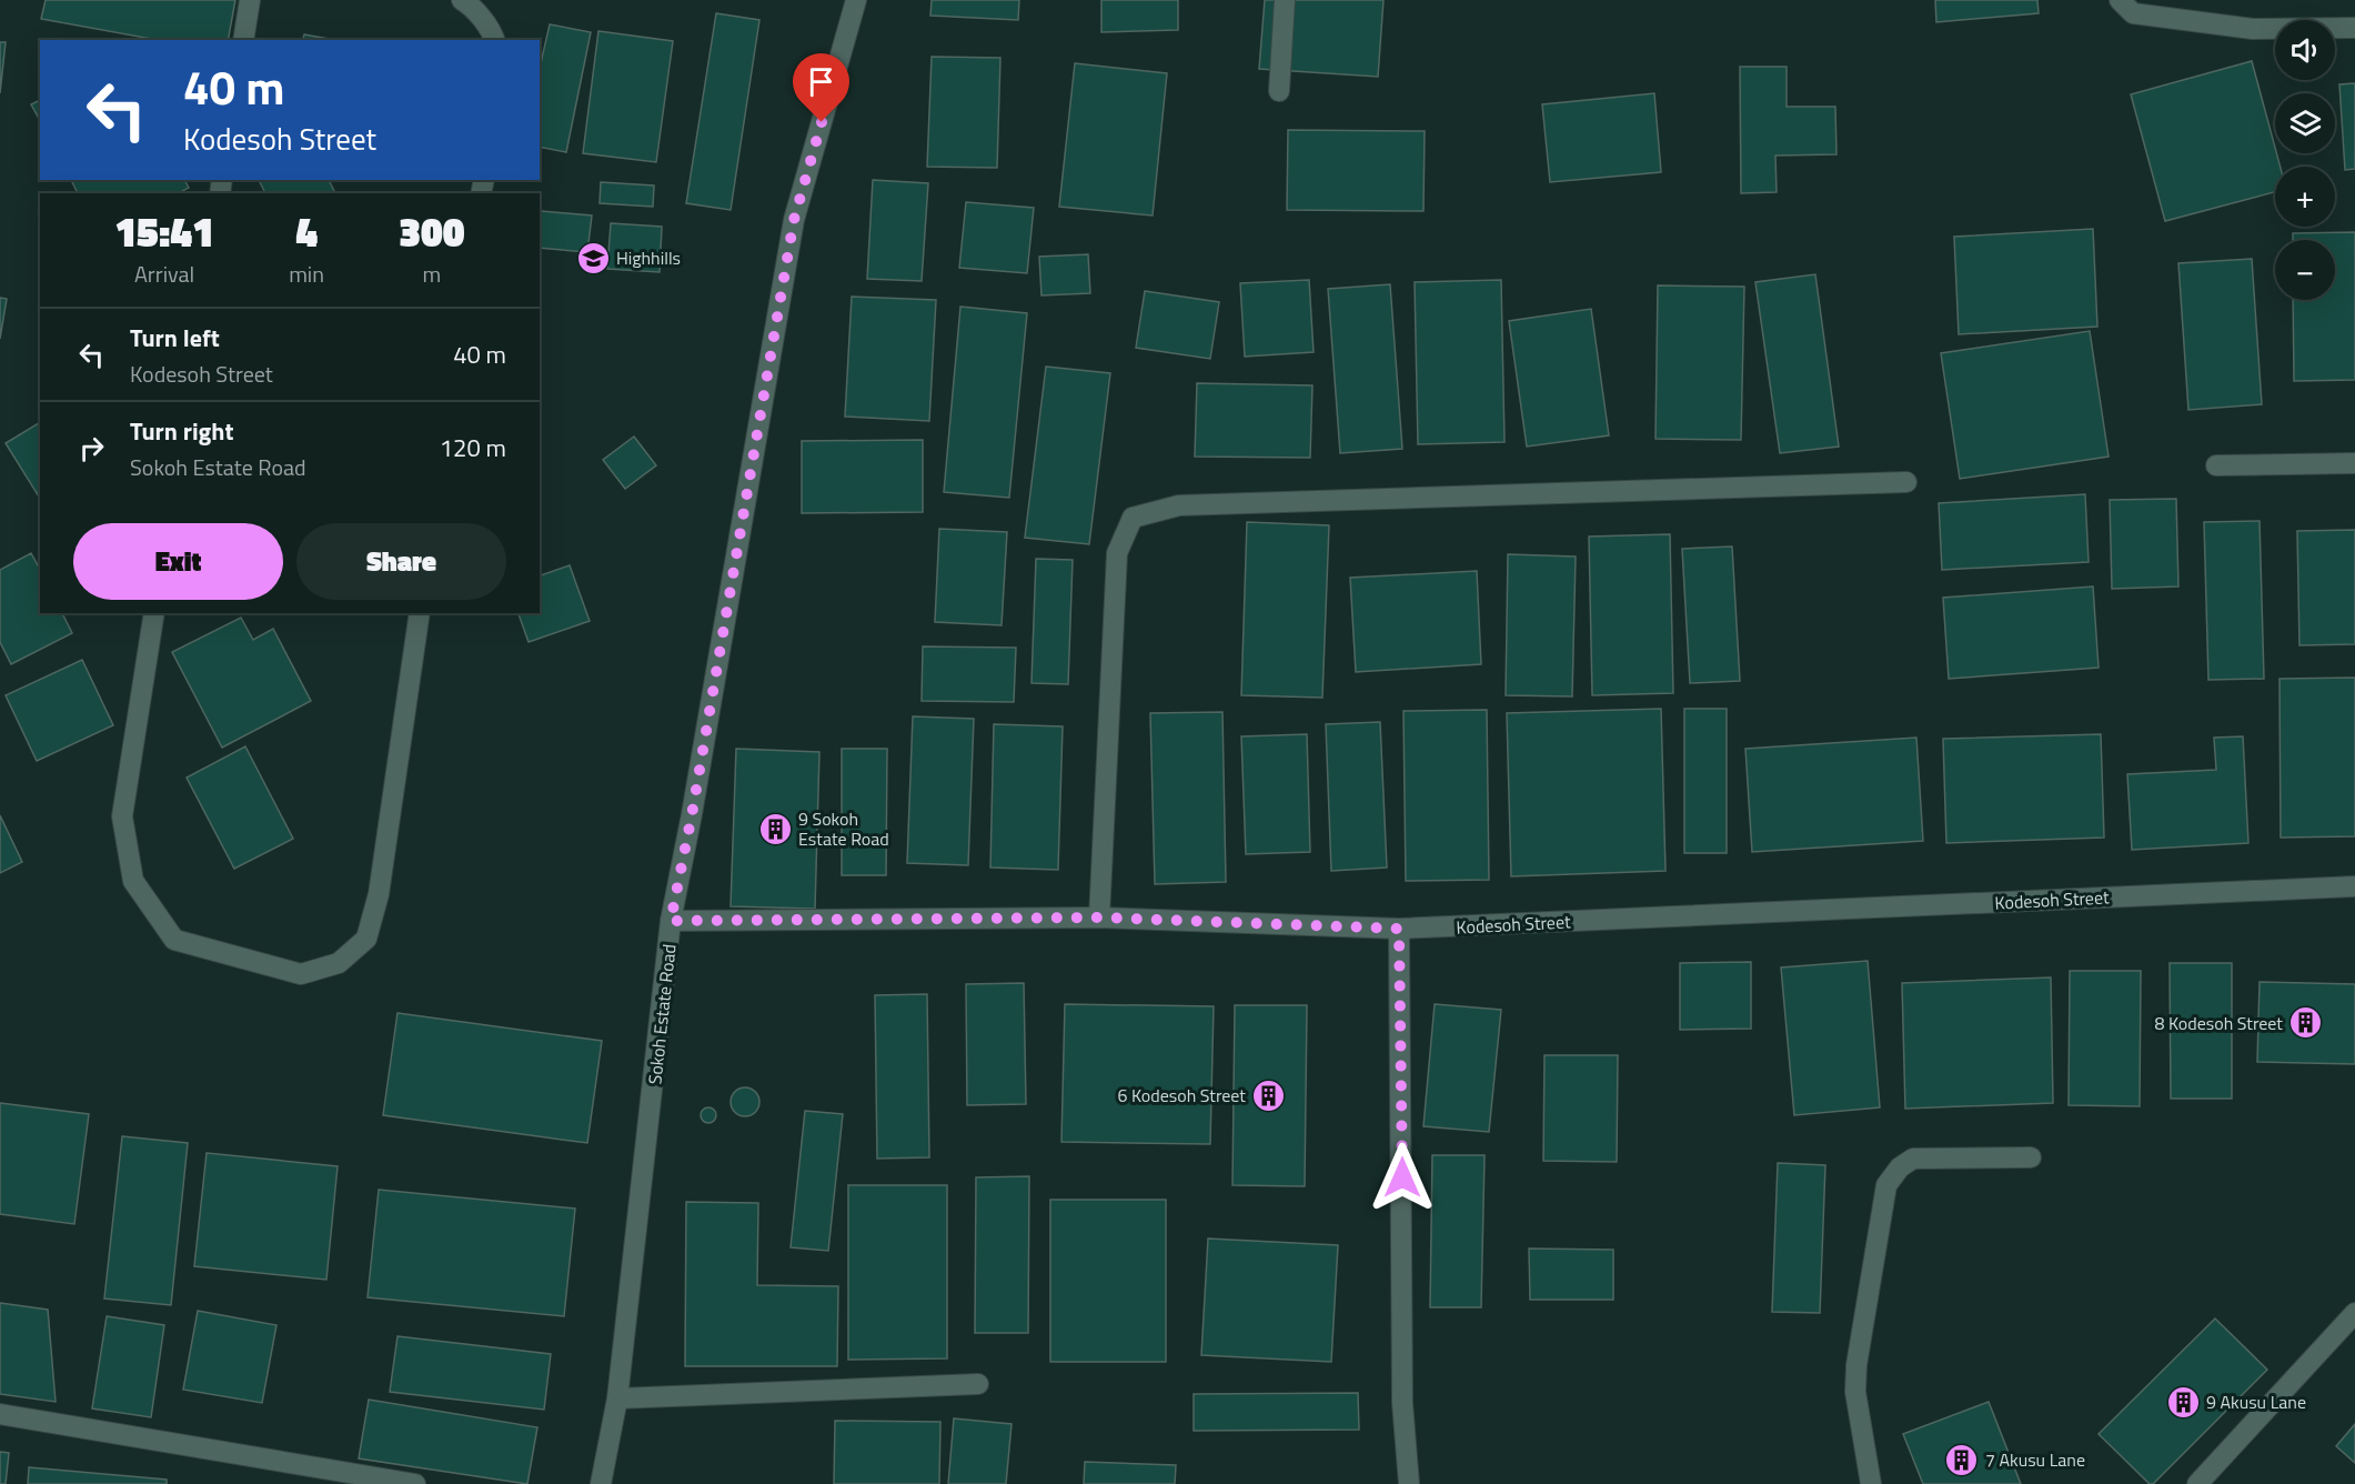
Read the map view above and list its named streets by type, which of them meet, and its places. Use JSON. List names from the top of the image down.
{
  "streets": {
    "street": ["Kodesoh Street", "Sokoh Estate Road"]
  },
  "crossings": [
    ["Kodesoh Street", "Sokoh Estate Road"]
  ],
  "places": {
    "school or university": ["Highhills"],
    "building": [
      "9 Sokoh Estate Road",
      "8 Kodesoh Street",
      "6 Kodesoh Street",
      "9 Akusu Lane",
      "7 Akusu Lane"
    ]
  },
  "page": {
    "map_buttons": ["+", "−"],
    "turn": ["40 m", "Kodesoh Street"],
    "eta": [
      "15:41",
      "Arrival",
      "4",
      "min",
      "300",
      "m"
    ],
    "list": [
      {
        "name": "Turn left",
        "note": "Kodesoh Street",
        "value": "40 m"
      },
      {
        "name": "Turn right",
        "note": "Sokoh Estate Road",
        "value": "120 m"
      }
    ],
    "buttons": ["Exit", "Share"]
  }
}
